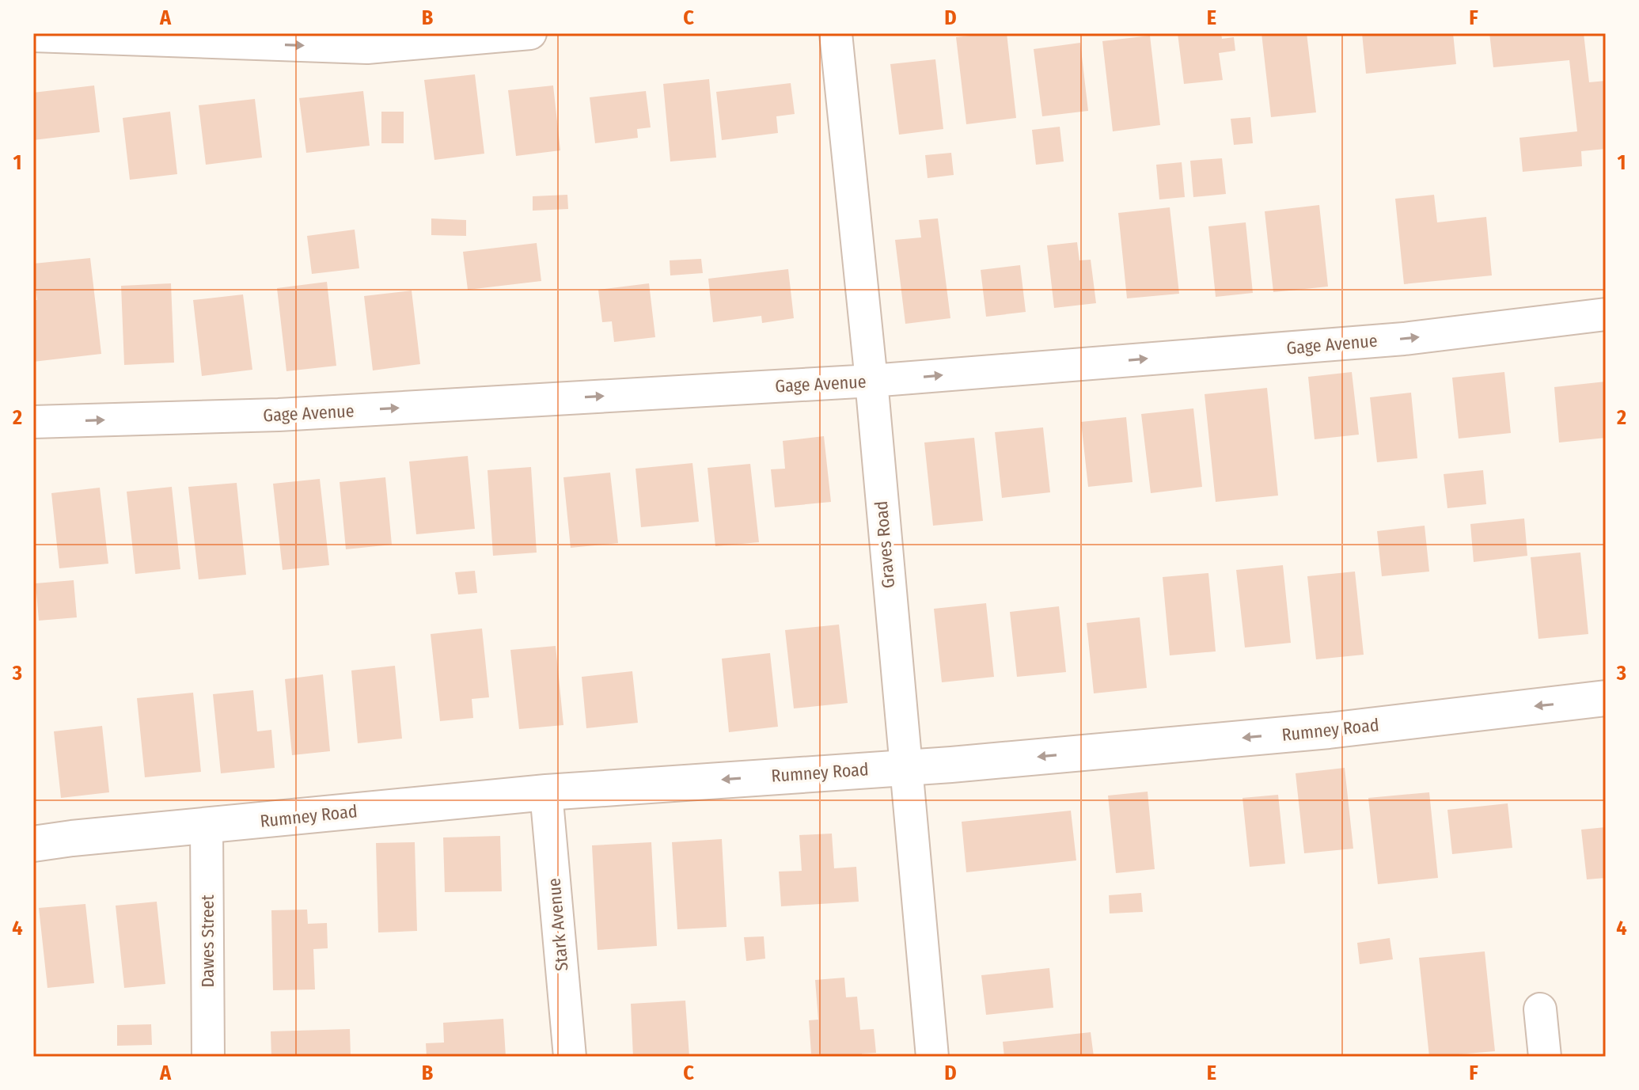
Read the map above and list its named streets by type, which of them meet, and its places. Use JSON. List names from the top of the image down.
{
  "streets": {
    "street": [
      "Gage Avenue",
      "Graves Road",
      "Rumney Road",
      "Stark Avenue",
      "Dawes Street"
    ]
  },
  "crossings": [
    ["Gage Avenue", "Graves Road"],
    ["Graves Road", "Rumney Road"],
    ["Rumney Road", "Stark Avenue"],
    ["Rumney Road", "Dawes Street"]
  ],
  "one_way": ["Gage Avenue", "Rumney Road"],
  "grid": {
    "columns": [
      "A",
      "B",
      "C",
      "D",
      "E",
      "F"
    ],
    "rows": [
      "1",
      "2",
      "3",
      "4"
    ]
  }
}
